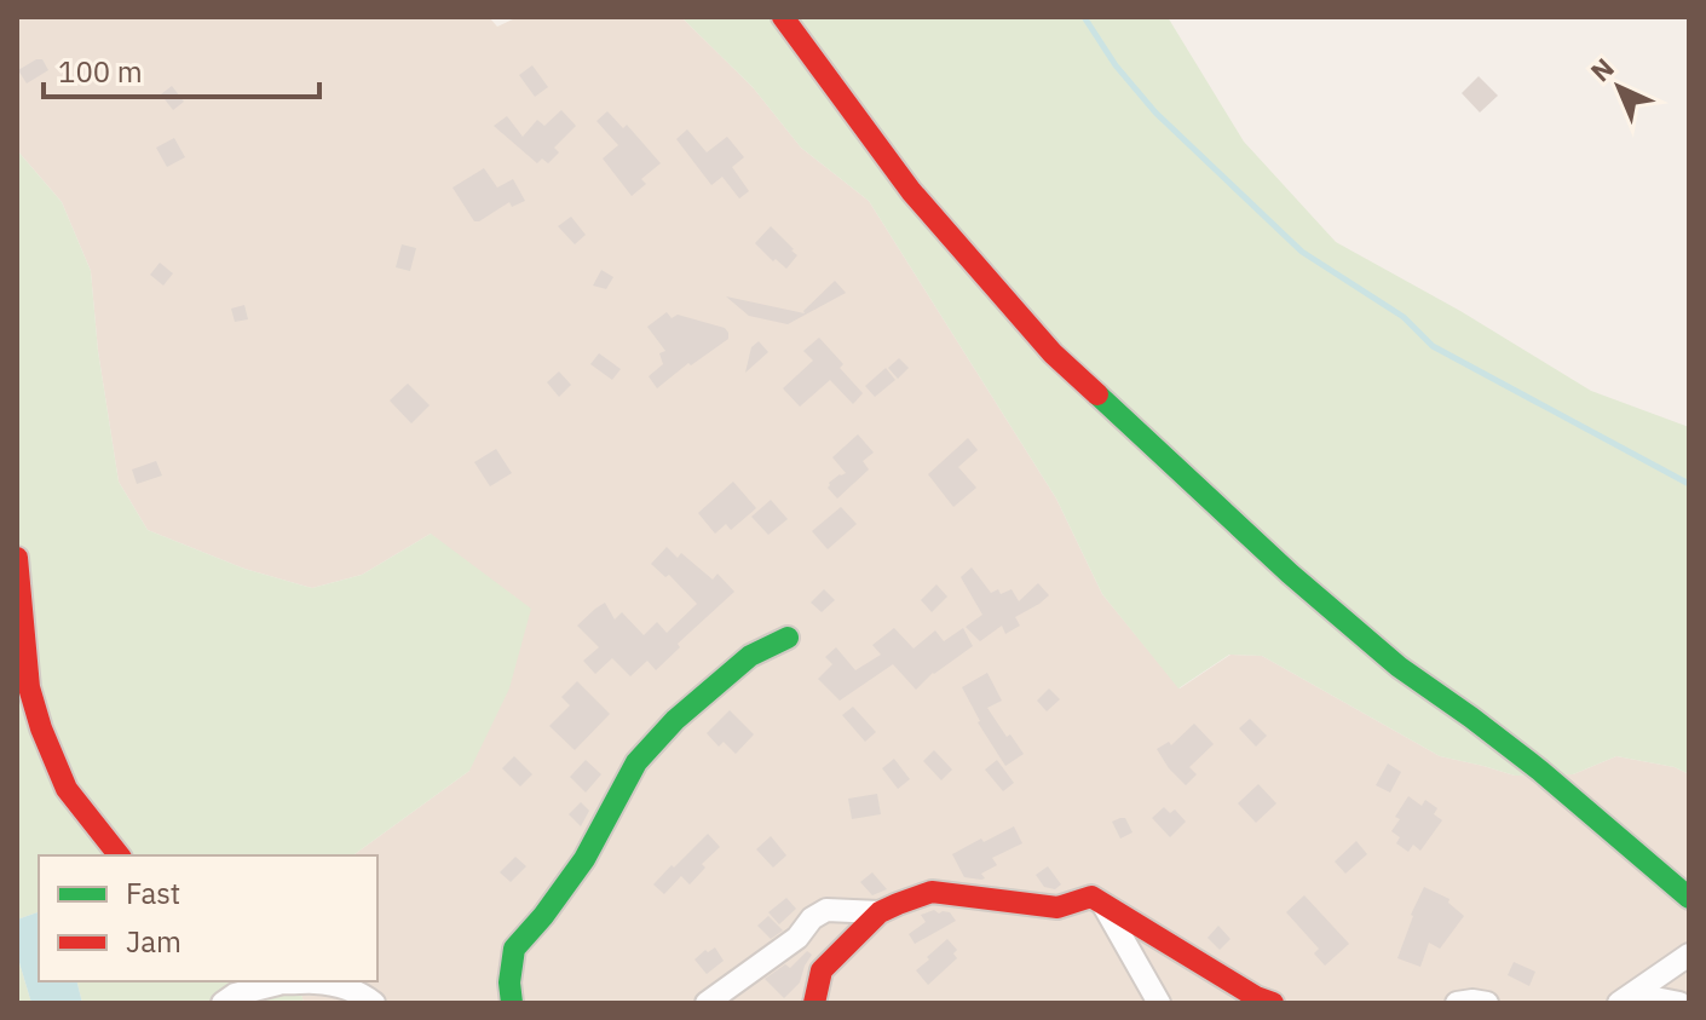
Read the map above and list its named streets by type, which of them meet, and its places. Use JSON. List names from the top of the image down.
{
  "legend": ["Fast", "Jam"],
  "scale_bar": "100 m",
  "north": "top left"
}
